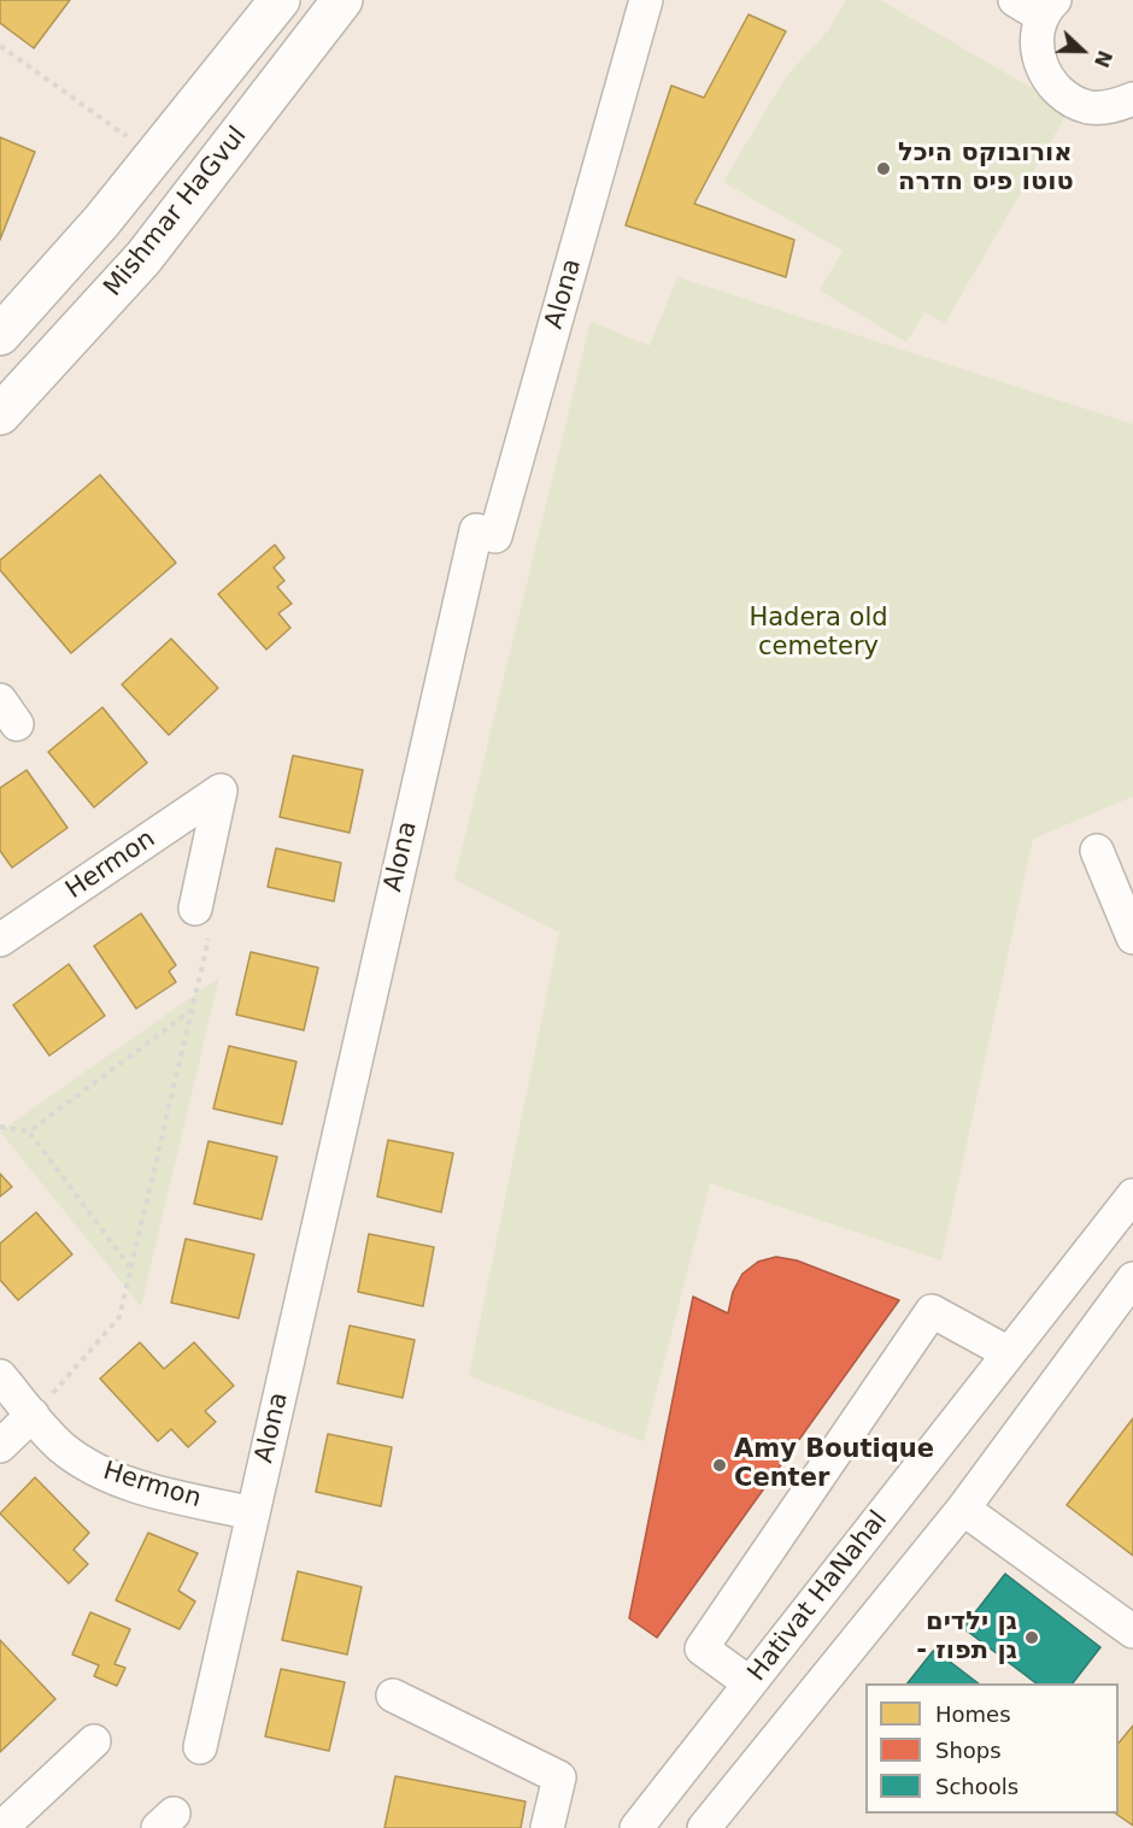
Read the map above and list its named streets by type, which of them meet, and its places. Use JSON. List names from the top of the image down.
{
  "streets": {
    "main road": ["Mishmar HaGvul"],
    "street": ["Alona", "Hermon", "Hativat HaNahal"]
  },
  "crossings": [
    ["Alona", "Hermon"]
  ],
  "parks": ["Hadera old cemetery"],
  "places": ["אורובוקס היכל טוטו פיס חדרה", "Amy Boutique Center", "גן ילדים - גן תפוז"],
  "legend": ["Homes", "Shops", "Schools"],
  "north": "right"
}
